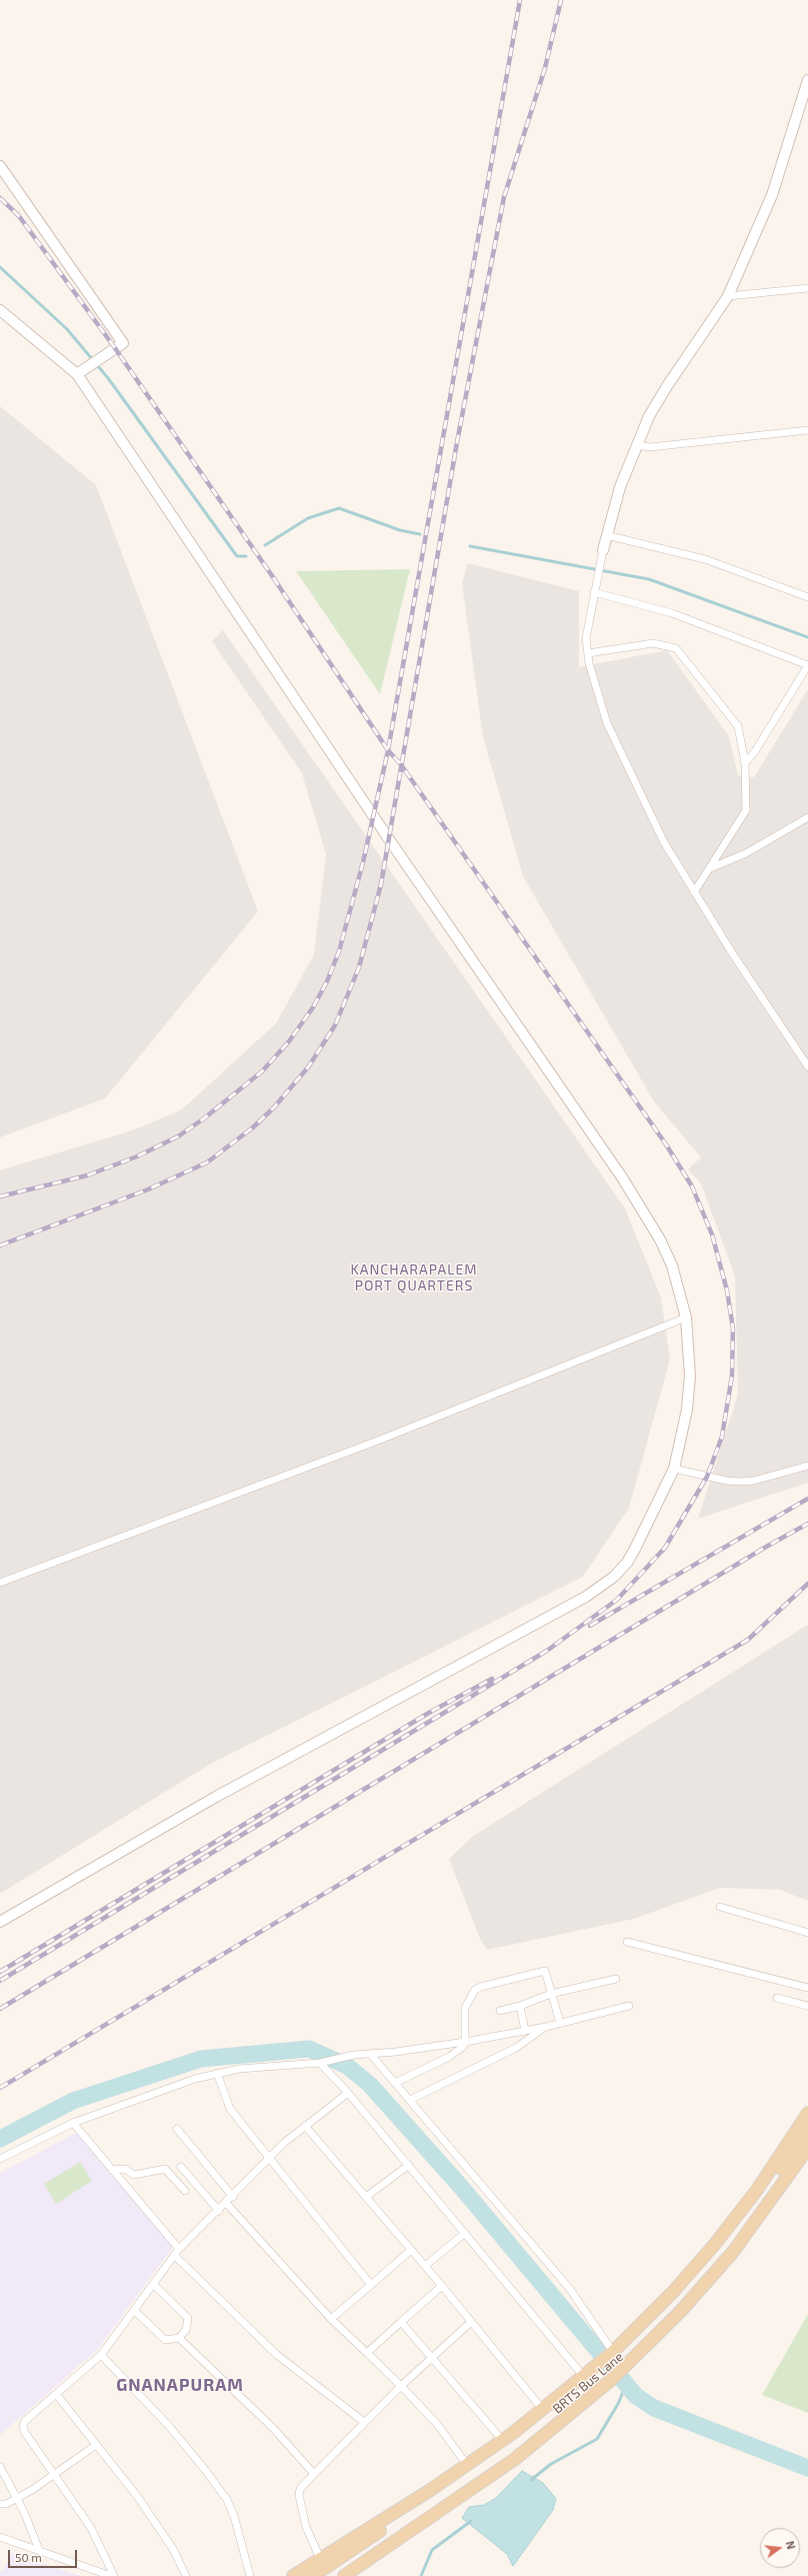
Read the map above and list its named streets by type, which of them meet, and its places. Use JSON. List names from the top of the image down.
{
  "streets": {
    "main road": ["BRTS Bus Lane"]
  },
  "districts": ["KANCHARAPALEM PORT QUARTERS", "GNANAPURAM"],
  "scale_bar": "50 m",
  "north": "right"
}
